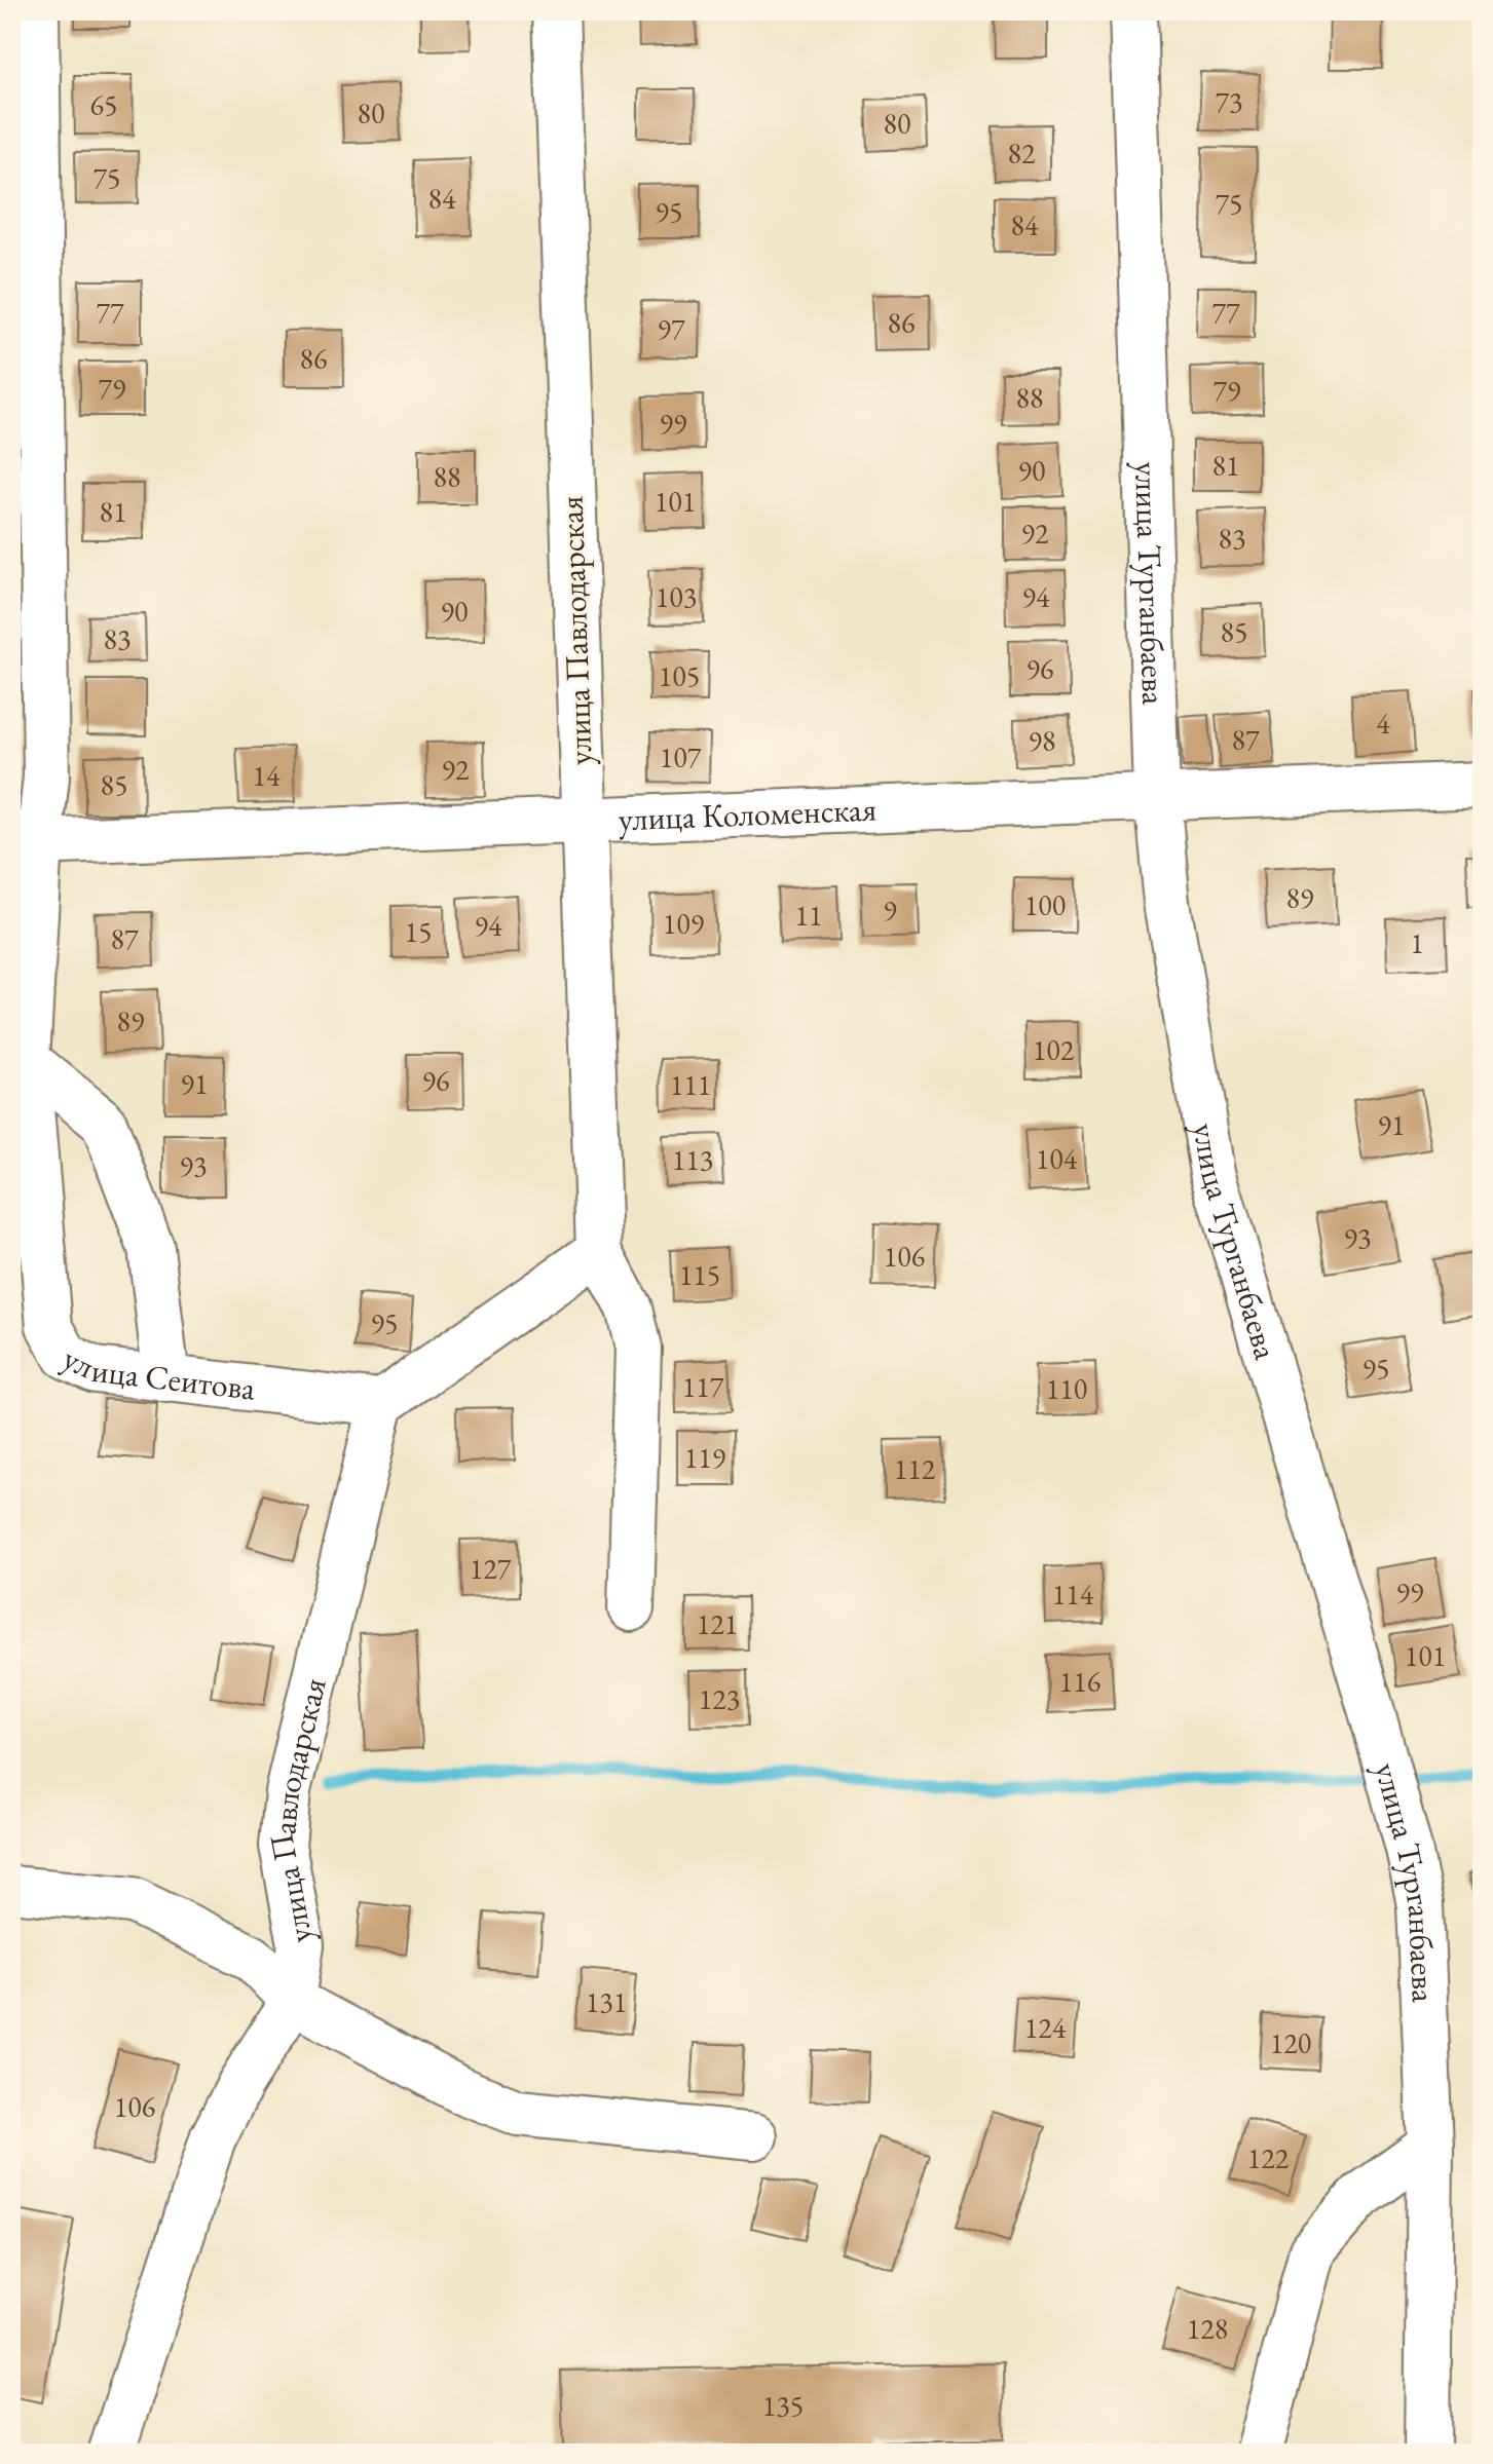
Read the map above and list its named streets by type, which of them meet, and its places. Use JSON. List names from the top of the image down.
{
  "streets": {
    "street": [
      "улица Турганбаева",
      "улица Павлодарская",
      "улица Коломенская",
      "улица Сеитова"
    ]
  },
  "crossings": [
    ["улица Турганбаева", "улица Коломенская"],
    ["улица Павлодарская", "улица Коломенская"],
    ["улица Павлодарская", "улица Сеитова"],
    ["улица Коломенская", "улица Сеитова"]
  ],
  "house_numbers": [
    "73",
    "65",
    "80",
    "80",
    "82",
    "75",
    "84",
    "75",
    "95",
    "84",
    "77",
    "77",
    "86",
    "97",
    "86",
    "79",
    "79",
    "88",
    "99",
    "81",
    "90",
    "88",
    "101",
    "81",
    "92",
    "83",
    "103",
    "94",
    "90",
    "85",
    "83",
    "96",
    "105",
    "4",
    "87",
    "98",
    "107",
    "92",
    "14",
    "85",
    "89",
    "100",
    "9",
    "11",
    "109",
    "94",
    "15",
    "87",
    "1",
    "89",
    "102",
    "96",
    "91",
    "111",
    "91",
    "104",
    "113",
    "93",
    "93",
    "106",
    "115",
    "95",
    "95",
    "117",
    "110",
    "119",
    "112",
    "127",
    "99",
    "114",
    "121",
    "101",
    "116",
    "123",
    "131",
    "124",
    "120",
    "106",
    "122",
    "128",
    "135"
  ]
}
